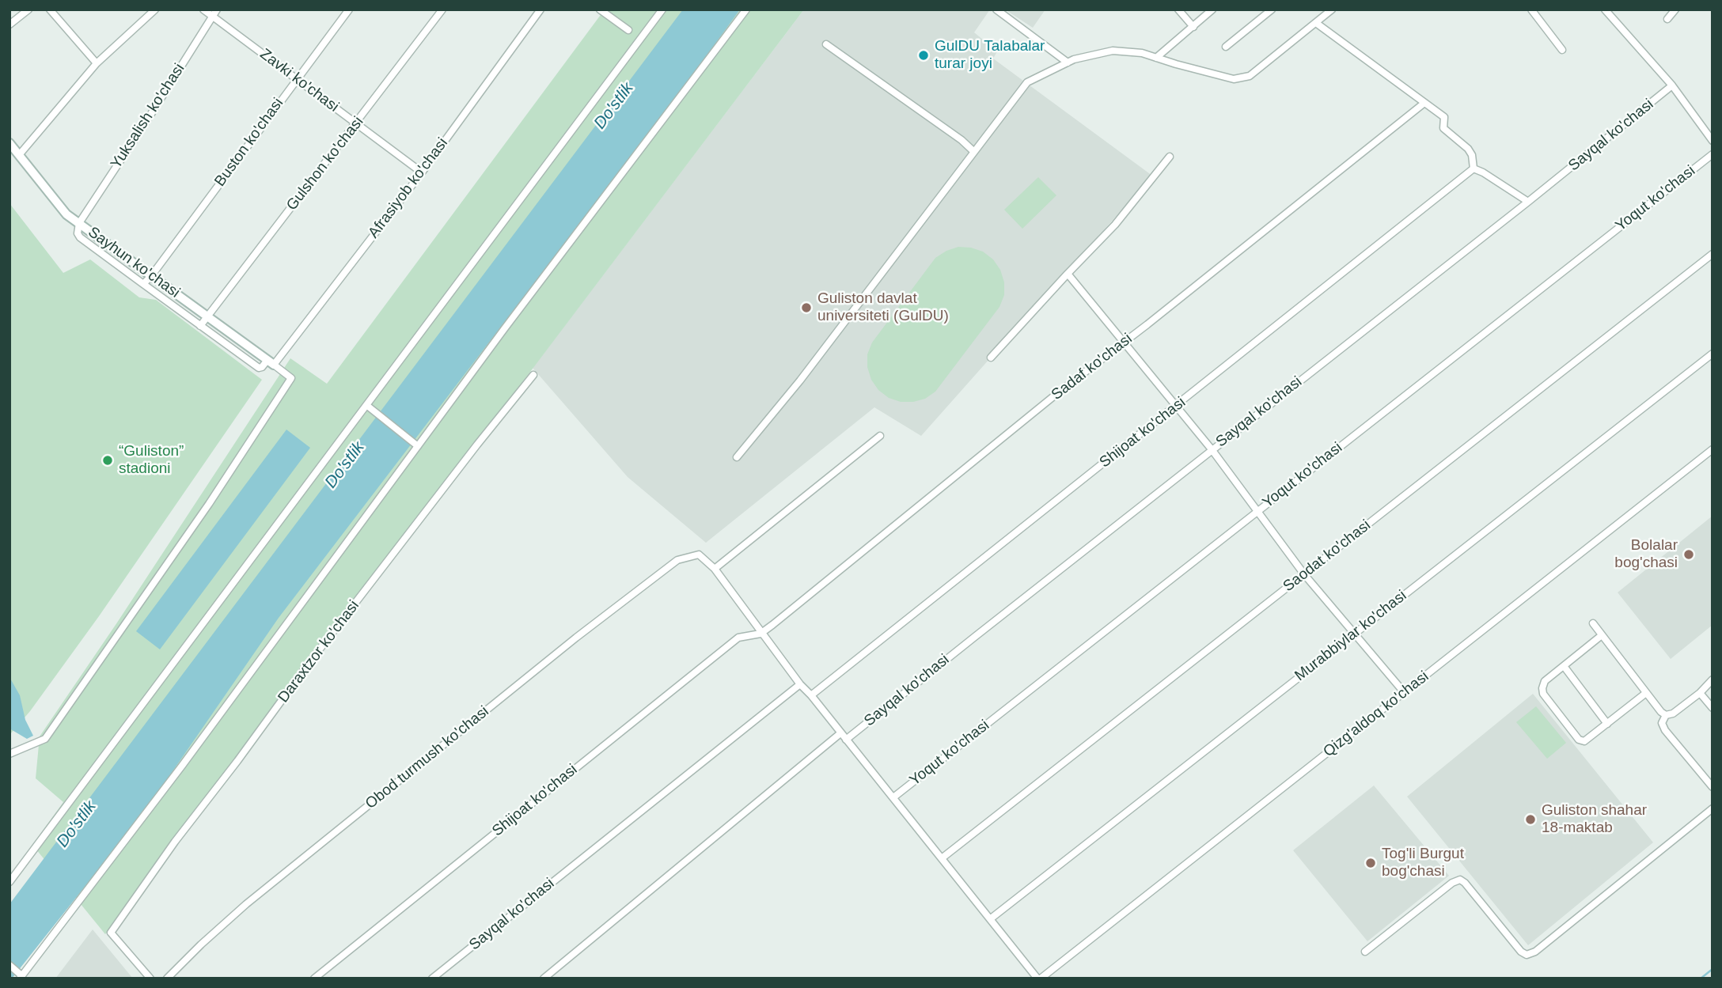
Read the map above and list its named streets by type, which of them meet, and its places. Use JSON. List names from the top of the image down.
{
  "streets": {
    "street": [
      "Zavki ko'chasi",
      "Yuksalish ko'chasi",
      "Sayqal ko'chasi",
      "Buston ko'chasi",
      "Gulshon ko'chasi",
      "Afrasiyob ko'chasi",
      "Yoqut ko'chasi",
      "Sayhun ko'chasi",
      "Sadaf ko'chasi",
      "Shijoat ko'chasi",
      "Saodat ko'chasi",
      "Murabbiylar ko'chasi",
      "Daraxtzor ko'chasi",
      "Qizg'aldoq ko'chasi",
      "Obod turmush ko'chasi"
    ]
  },
  "crossings": [
    ["Zavki ko'chasi", "Yuksalish ko'chasi"],
    ["Zavki ko'chasi", "Buston ko'chasi"],
    ["Zavki ko'chasi", "Gulshon ko'chasi"],
    ["Zavki ko'chasi", "Afrasiyob ko'chasi"],
    ["Yuksalish ko'chasi", "Sayhun ko'chasi"],
    ["Buston ko'chasi", "Sayhun ko'chasi"],
    ["Gulshon ko'chasi", "Sayhun ko'chasi"],
    ["Afrasiyob ko'chasi", "Sayhun ko'chasi"],
    ["Sadaf ko'chasi", "Shijoat ko'chasi"]
  ],
  "water": ["Do'stlik"],
  "places": [
    "GulDU Talabalar turar joyi",
    "Guliston davlat universiteti (GulDU)",
    "“Guliston” stadioni",
    "Bolalar bog'chasi",
    "Guliston shahar 18-maktab",
    "Tog'li Burgut bog'chasi"
  ]
}
